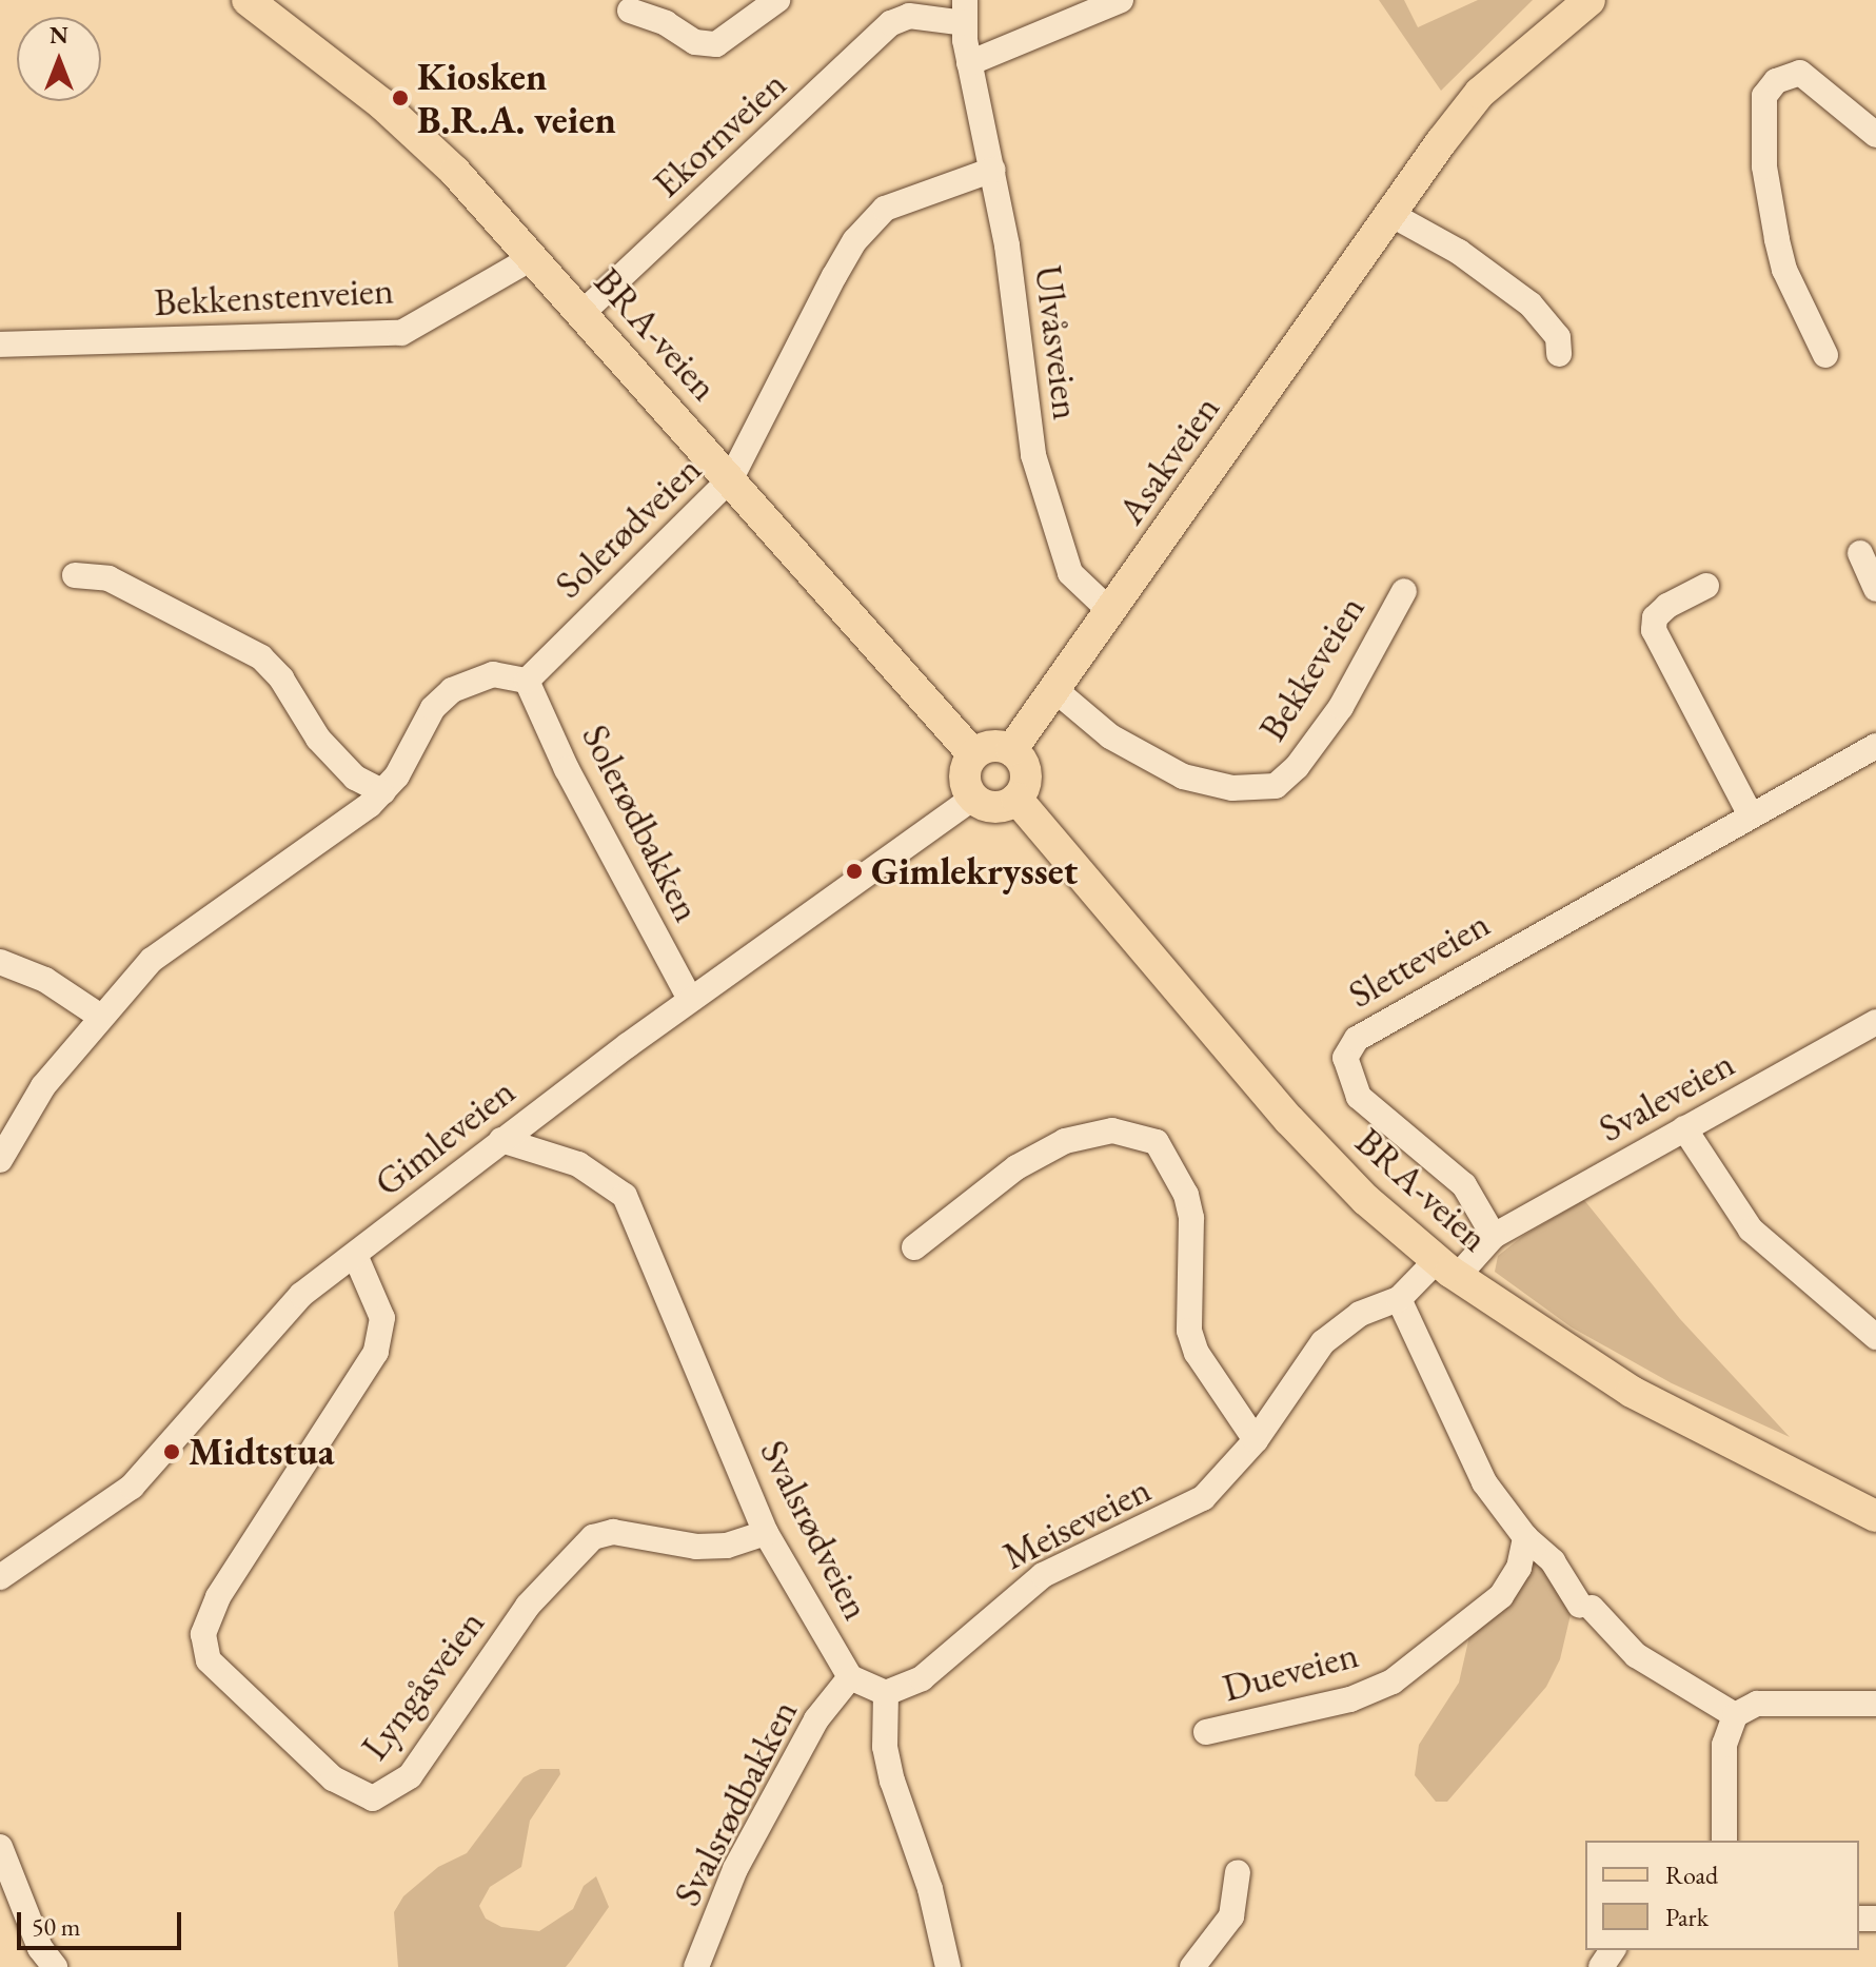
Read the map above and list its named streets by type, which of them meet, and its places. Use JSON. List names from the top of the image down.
{
  "streets": {
    "main road": ["BRA-veien", "Asakveien"],
    "street": [
      "Ekornveien",
      "Bekkenstenveien",
      "Ulvåsveien",
      "Solerødveien",
      "Bekkeveien",
      "Solerødbakken",
      "Sletteveien",
      "Svaleveien",
      "Gimleveien",
      "Meiseveien",
      "Svalsrødveien",
      "Dueveien",
      "Lyngåsveien",
      "Svalsrødbakken"
    ]
  },
  "crossings": [
    ["Ekornveien", "BRA-veien"],
    ["Ekornveien", "Ulvåsveien"],
    ["Bekkenstenveien", "BRA-veien"],
    ["BRA-veien", "Asakveien"],
    ["BRA-veien", "Solerødveien"],
    ["BRA-veien", "Gimleveien"],
    ["BRA-veien", "Meiseveien"],
    ["Ulvåsveien", "Asakveien"],
    ["Ulvåsveien", "Solerødveien"],
    ["Asakveien", "Bekkeveien"],
    ["Asakveien", "Gimleveien"],
    ["Solerødveien", "Solerødbakken"],
    ["Solerødbakken", "Gimleveien"],
    ["Sletteveien", "Svaleveien"],
    ["Gimleveien", "Svalsrødveien"],
    ["Gimleveien", "Lyngåsveien"],
    ["Meiseveien", "Svalsrødveien"],
    ["Svalsrødveien", "Lyngåsveien"],
    ["Svalsrødveien", "Svalsrødbakken"]
  ],
  "places": ["Kiosken B.R.A. veien", "Gimlekrysset", "Midtstua"],
  "legend": ["Road", "Park"],
  "scale_bar": "50 m",
  "north": "top"
}
